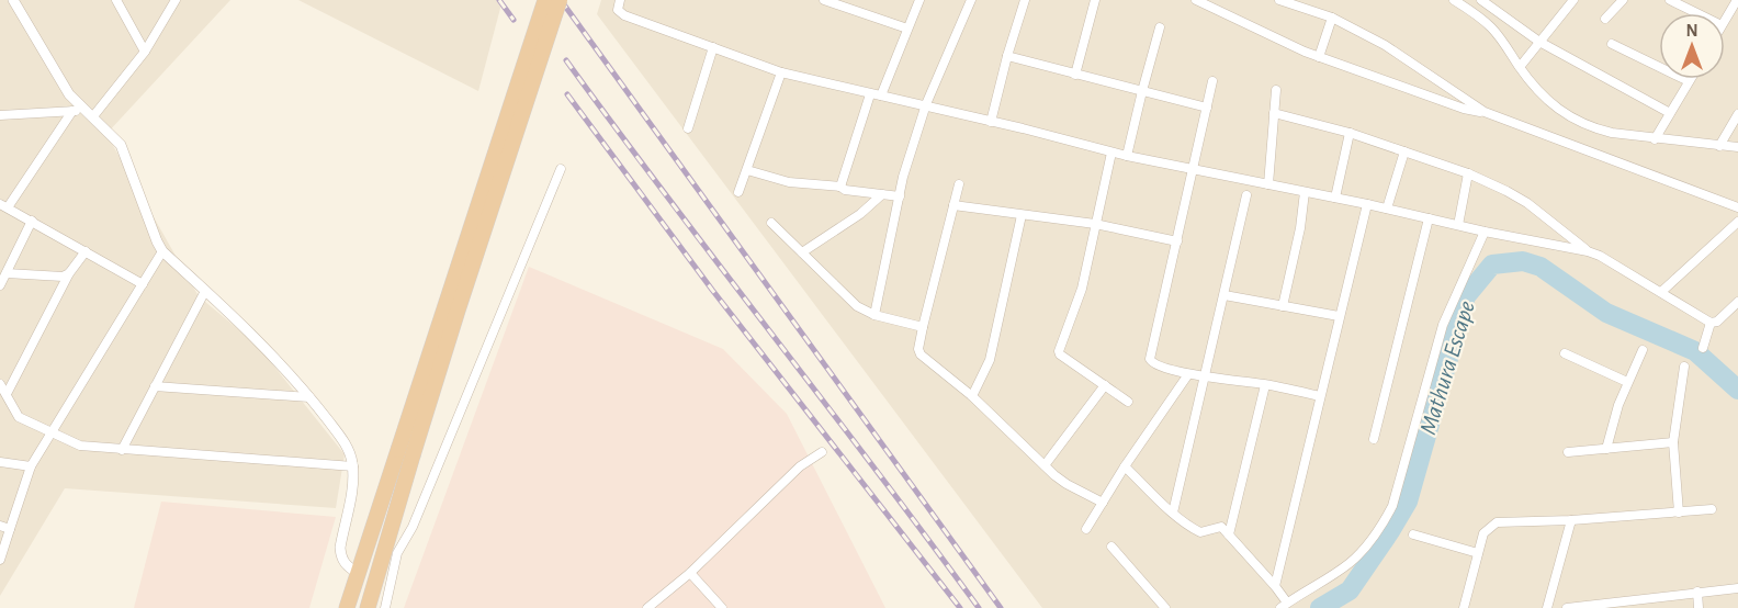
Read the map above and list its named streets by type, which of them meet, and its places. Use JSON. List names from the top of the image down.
{
  "water": ["Mathura Escape"],
  "north": "top"
}
